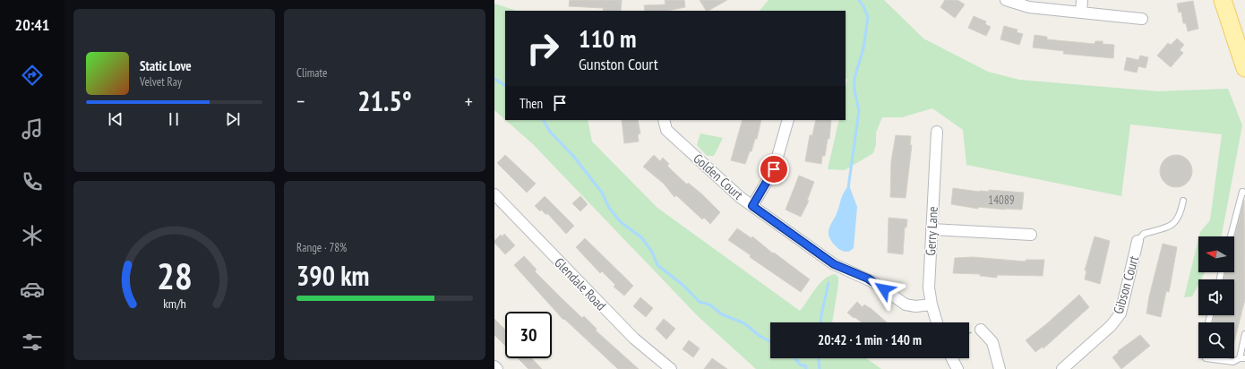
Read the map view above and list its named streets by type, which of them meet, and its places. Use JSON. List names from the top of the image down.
{
  "streets": {
    "street": [
      "Golden Court",
      "Gerry Lane",
      "Glendale Road",
      "Gibson Court"
    ]
  },
  "crossings": [
    ["Golden Court", "Gerry Lane"]
  ],
  "house_numbers": ["14089"],
  "north": "left",
  "page": {
    "tabs": "20:41",
    "tile": [
      "Climate",
      ["Range · 78%", "390 km"]
    ],
    "turn": ["110 m", "Gunston Court"],
    "song": ["Static Love", "Velvet Ray"],
    "heat": ["−", "21.5°", "+"],
    "then": "Then",
    "limit": "30",
    "trip": "20:42 · 1 min · 140 m",
    "gauge": ["28", "km/h"]
  }
}
